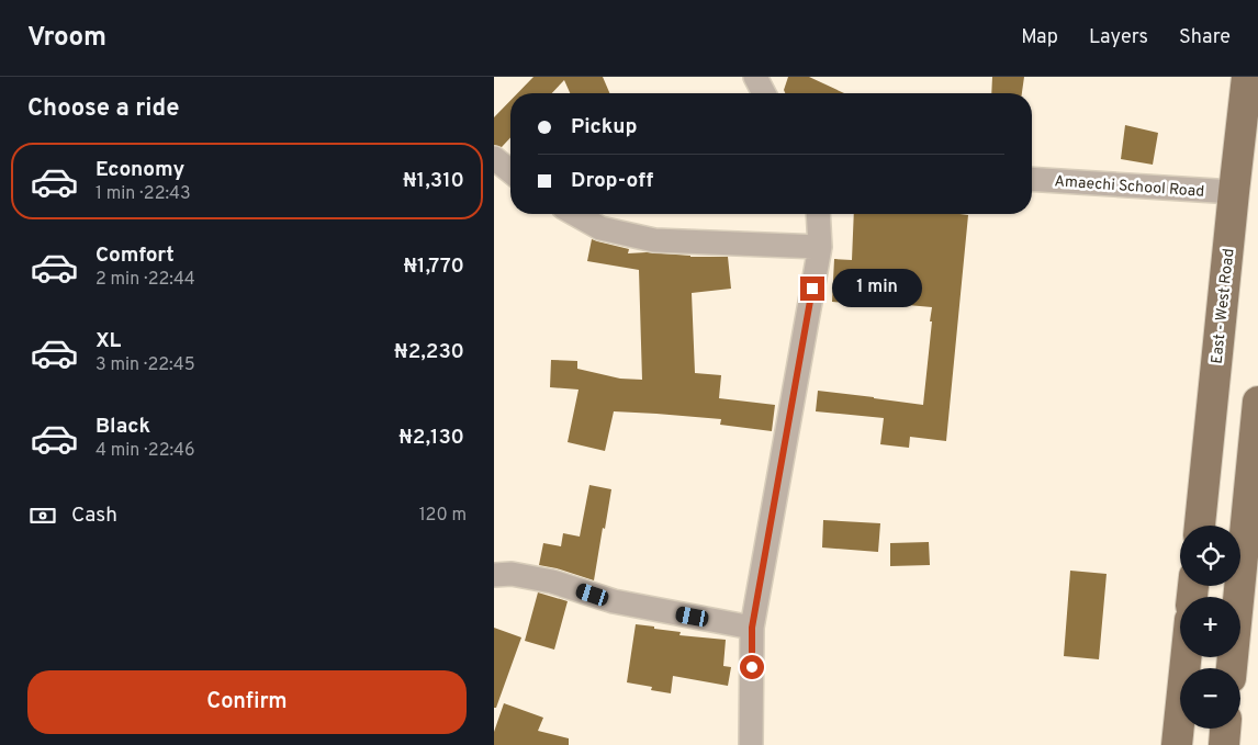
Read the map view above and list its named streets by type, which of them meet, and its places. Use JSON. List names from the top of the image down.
{
  "streets": {
    "main road": ["East - West Road"],
    "street": ["Amaechi School Road"]
  },
  "crossings": [
    ["Amaechi School Road", "East - West Road"]
  ],
  "page": {
    "header": "Vroom",
    "nav": ["Map", "Layers", "Share"],
    "heading": "Choose a ride",
    "banner": ["Pickup", "Drop-off"],
    "list": [
      {
        "name": "Economy",
        "note": "1 min · 22:43",
        "value": "₦1,310"
      },
      {
        "name": "Comfort",
        "note": "2 min · 22:44",
        "value": "₦1,770"
      },
      {
        "name": "XL",
        "note": "3 min · 22:45",
        "value": "₦2,230"
      },
      {
        "name": "Black",
        "note": "4 min · 22:46",
        "value": "₦2,130"
      }
    ],
    "bubble": "1 min",
    "pay": ["Cash", "120 m"],
    "map_buttons": ["+", "−"],
    "buttons": "Confirm"
  }
}
